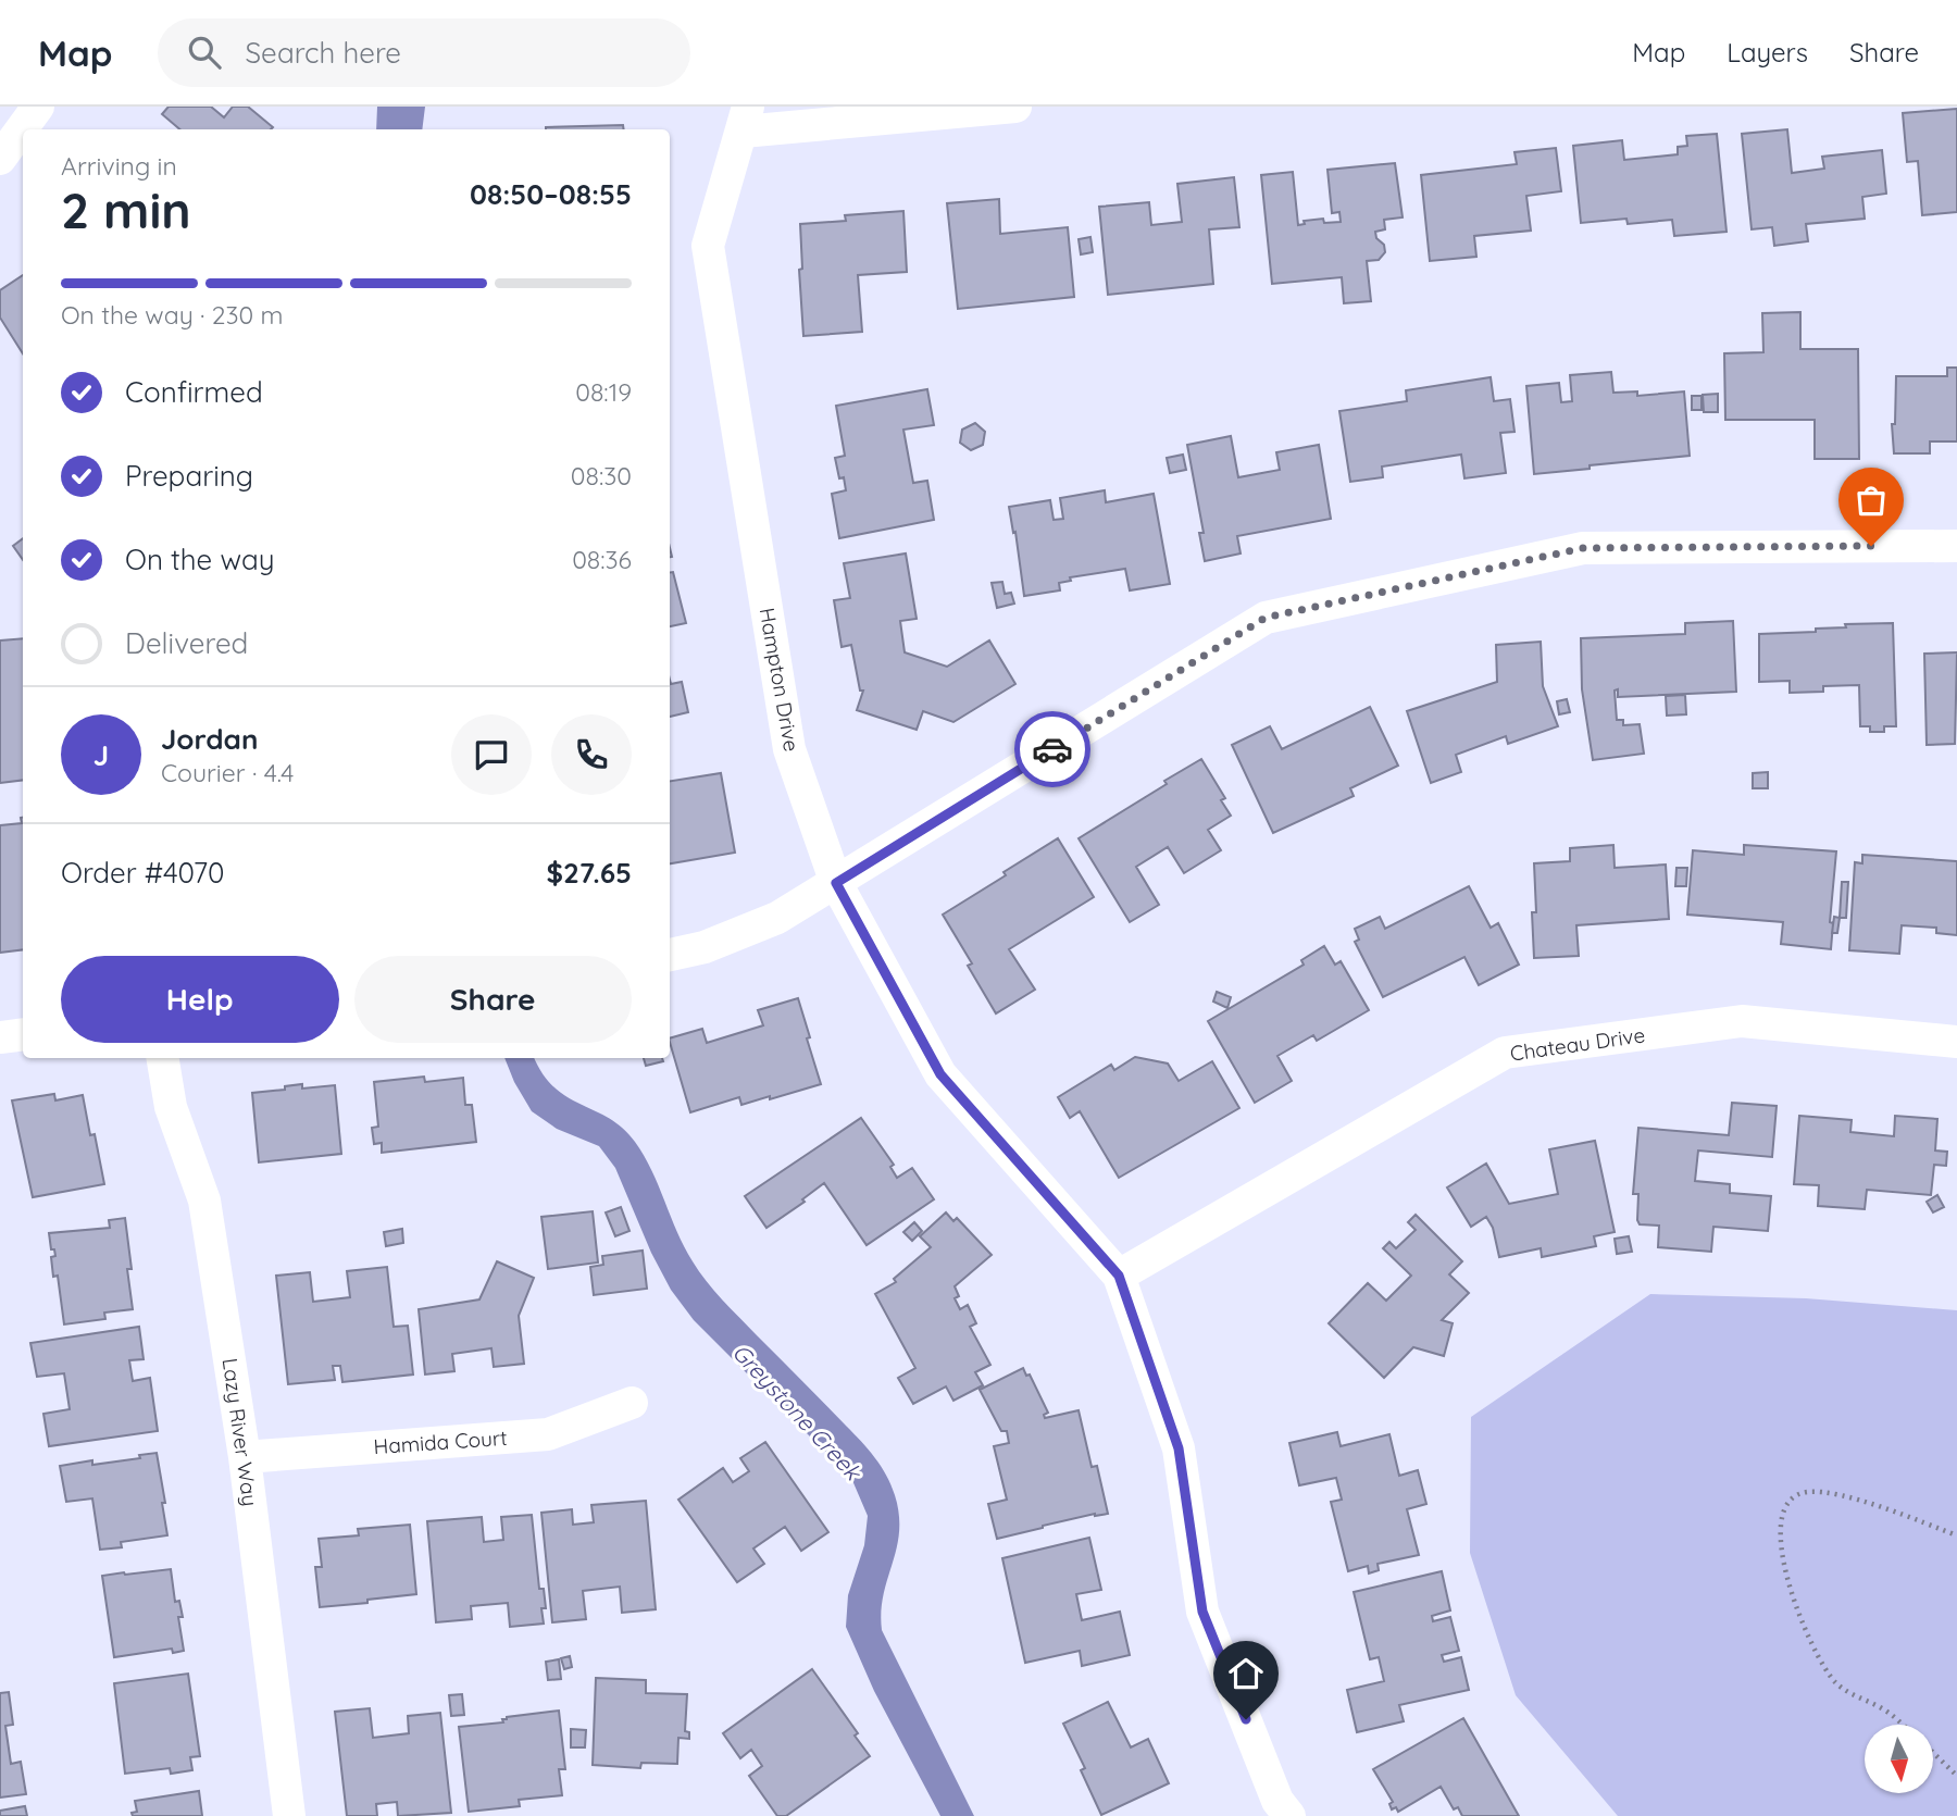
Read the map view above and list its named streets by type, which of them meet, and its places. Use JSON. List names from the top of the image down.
{
  "streets": {
    "street": [
      "Hampton Drive",
      "Chateau Drive",
      "Lazy River Way",
      "Hamida Court"
    ]
  },
  "crossings": [
    ["Hampton Drive", "Chateau Drive"],
    ["Lazy River Way", "Hamida Court"]
  ],
  "water": ["Greystone Creek"],
  "north": "bottom",
  "page": {
    "header": "Map",
    "search": "Search here",
    "nav": ["Map", "Layers", "Share"],
    "heading": ["2 min", "Arriving in", "08:50–08:55"],
    "panel": [
      "Jordan",
      "Courier · 4.4",
      "Order #4070",
      "$27.65"
    ],
    "bar": "On the way · 230 m",
    "list": [
      ["Confirmed", "08:19"],
      ["Preparing", "08:30"],
      ["On the way", "08:36"],
      "Delivered"
    ],
    "round": "J",
    "buttons": ["Help", "Share"]
  }
}
